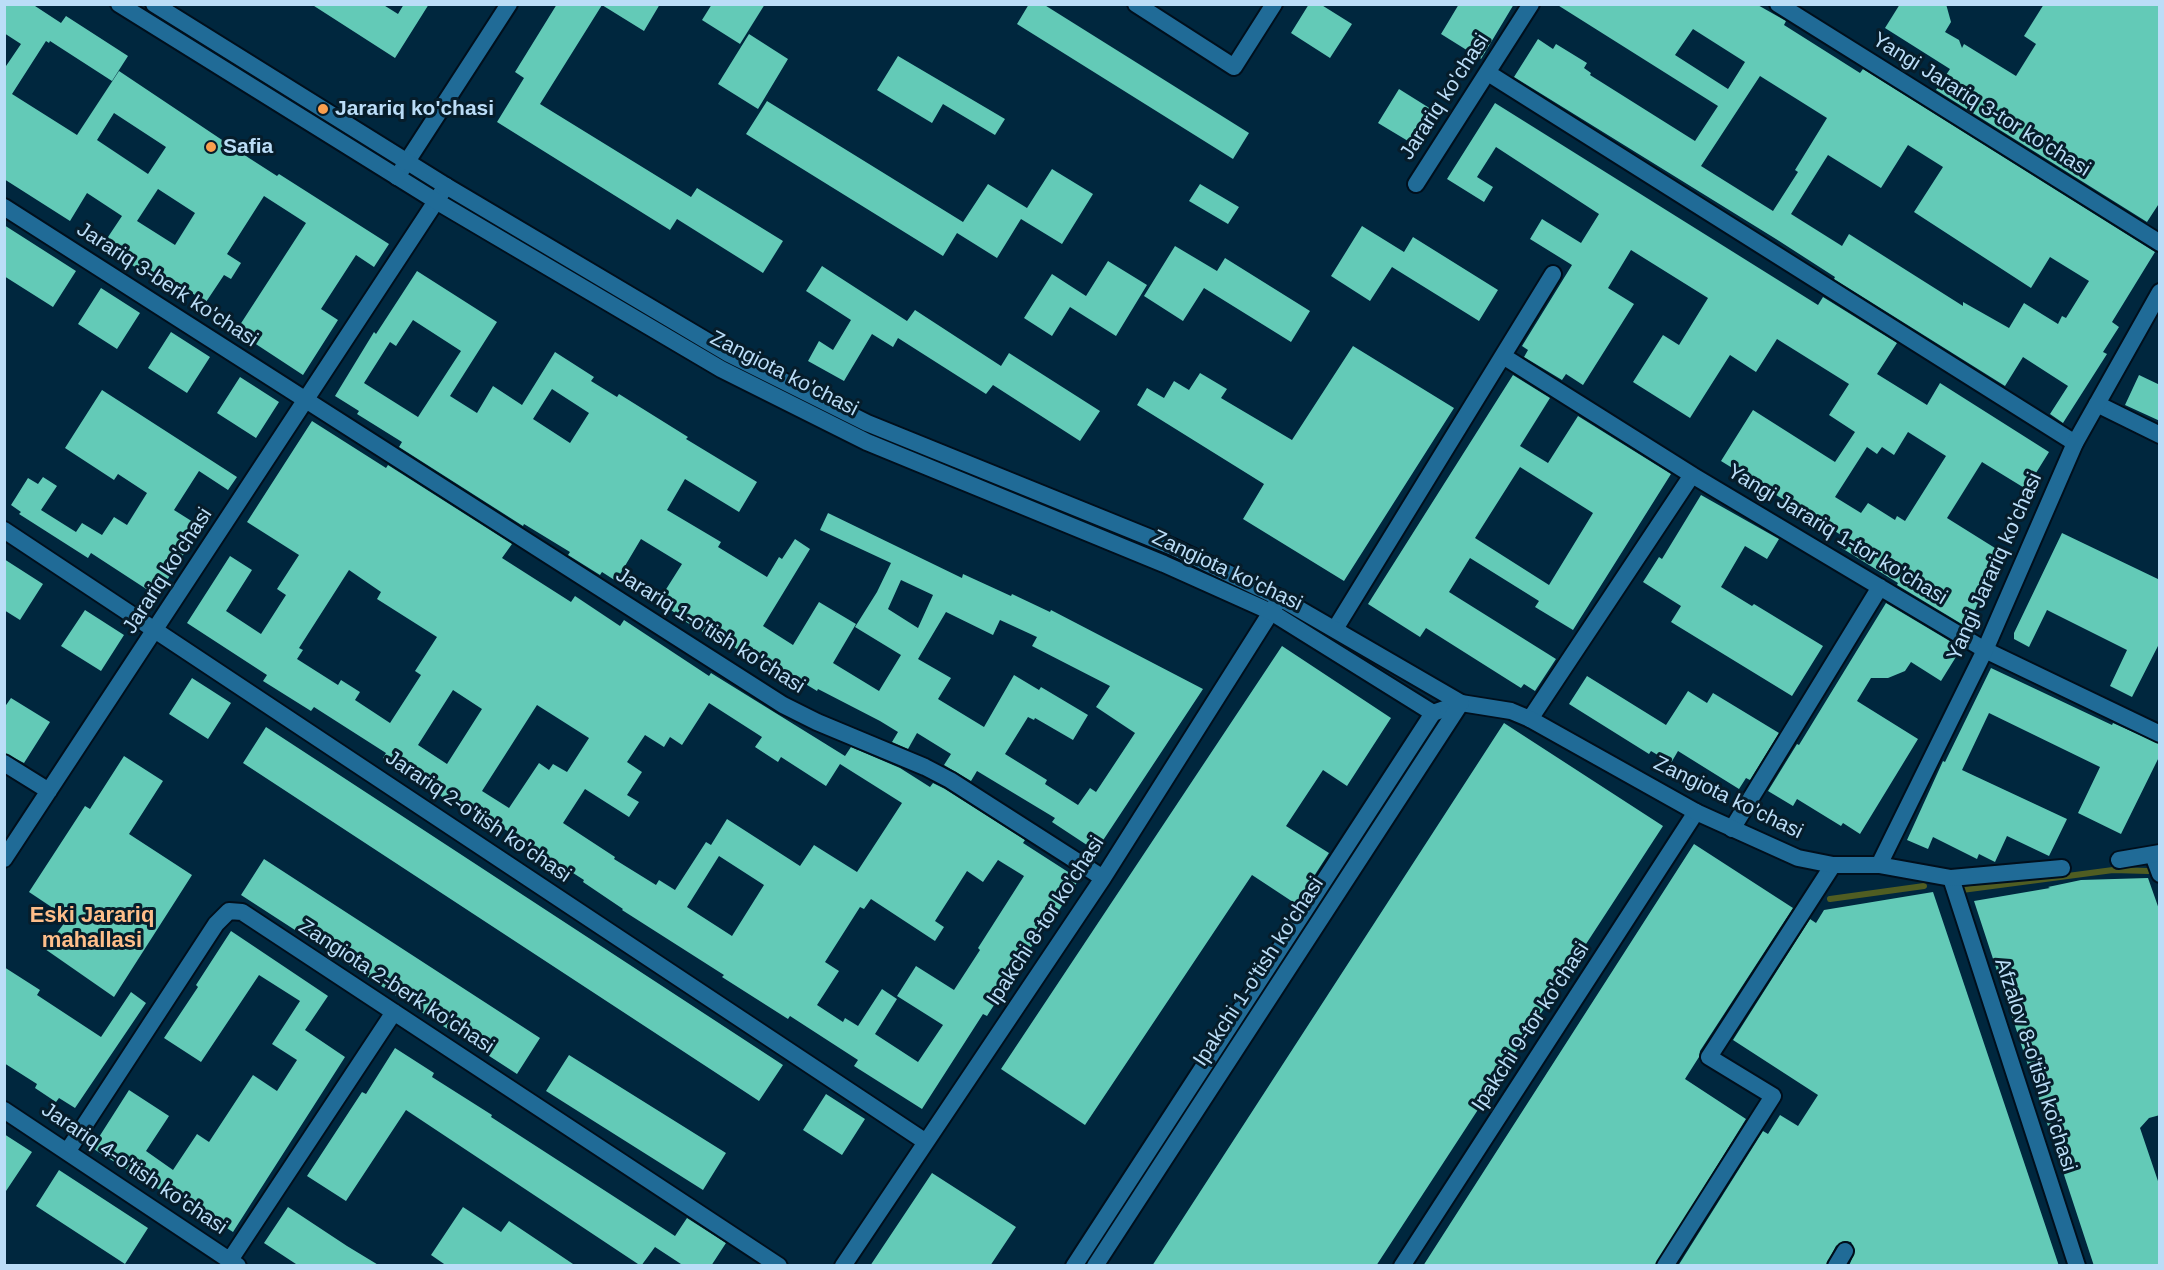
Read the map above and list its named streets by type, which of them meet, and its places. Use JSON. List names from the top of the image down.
{
  "streets": {
    "street": [
      "Jarariq ko'chasi",
      "Yangi Jarariq 3-tor ko'chasi",
      "Jarariq 3-berk ko'chasi",
      "Zangiota ko'chasi",
      "Yangi Jarariq 1-tor ko'chasi",
      "Yangi Jarariq ko'chasi",
      "Jarariq 1-o'tish ko'chasi",
      "Jarariq 2-o'tish ko'chasi",
      "Ipakchi 8-tor ko'chasi",
      "Ipakchi 1-o'tish ko'chasi",
      "Zangiota 2-berk ko'chasi",
      "Ipakchi 9-tor ko'chasi",
      "Afzalov 8-o'tish ko'chasi",
      "Jarariq 4-o'tish ko'chasi"
    ]
  },
  "crossings": [
    ["Jarariq ko'chasi", "Jarariq 3-berk ko'chasi"],
    ["Jarariq ko'chasi", "Zangiota ko'chasi"],
    ["Jarariq ko'chasi", "Jarariq 1-o'tish ko'chasi"],
    ["Jarariq ko'chasi", "Jarariq 2-o'tish ko'chasi"],
    ["Jarariq 3-berk ko'chasi", "Jarariq 1-o'tish ko'chasi"],
    ["Zangiota ko'chasi", "Yangi Jarariq ko'chasi"],
    ["Zangiota ko'chasi", "Ipakchi 8-tor ko'chasi"],
    ["Zangiota ko'chasi", "Ipakchi 1-o'tish ko'chasi"],
    ["Zangiota ko'chasi", "Ipakchi 9-tor ko'chasi"],
    ["Zangiota ko'chasi", "Afzalov 8-o'tish ko'chasi"],
    ["Yangi Jarariq 1-tor ko'chasi", "Yangi Jarariq ko'chasi"],
    ["Jarariq 1-o'tish ko'chasi", "Ipakchi 8-tor ko'chasi"],
    ["Jarariq 2-o'tish ko'chasi", "Ipakchi 8-tor ko'chasi"],
    ["Zangiota 2-berk ko'chasi", "Jarariq 4-o'tish ko'chasi"]
  ],
  "districts": ["Eski Jarariq mahallasi"],
  "places": ["Jarariq ko'chasi", "Safia"]
}
